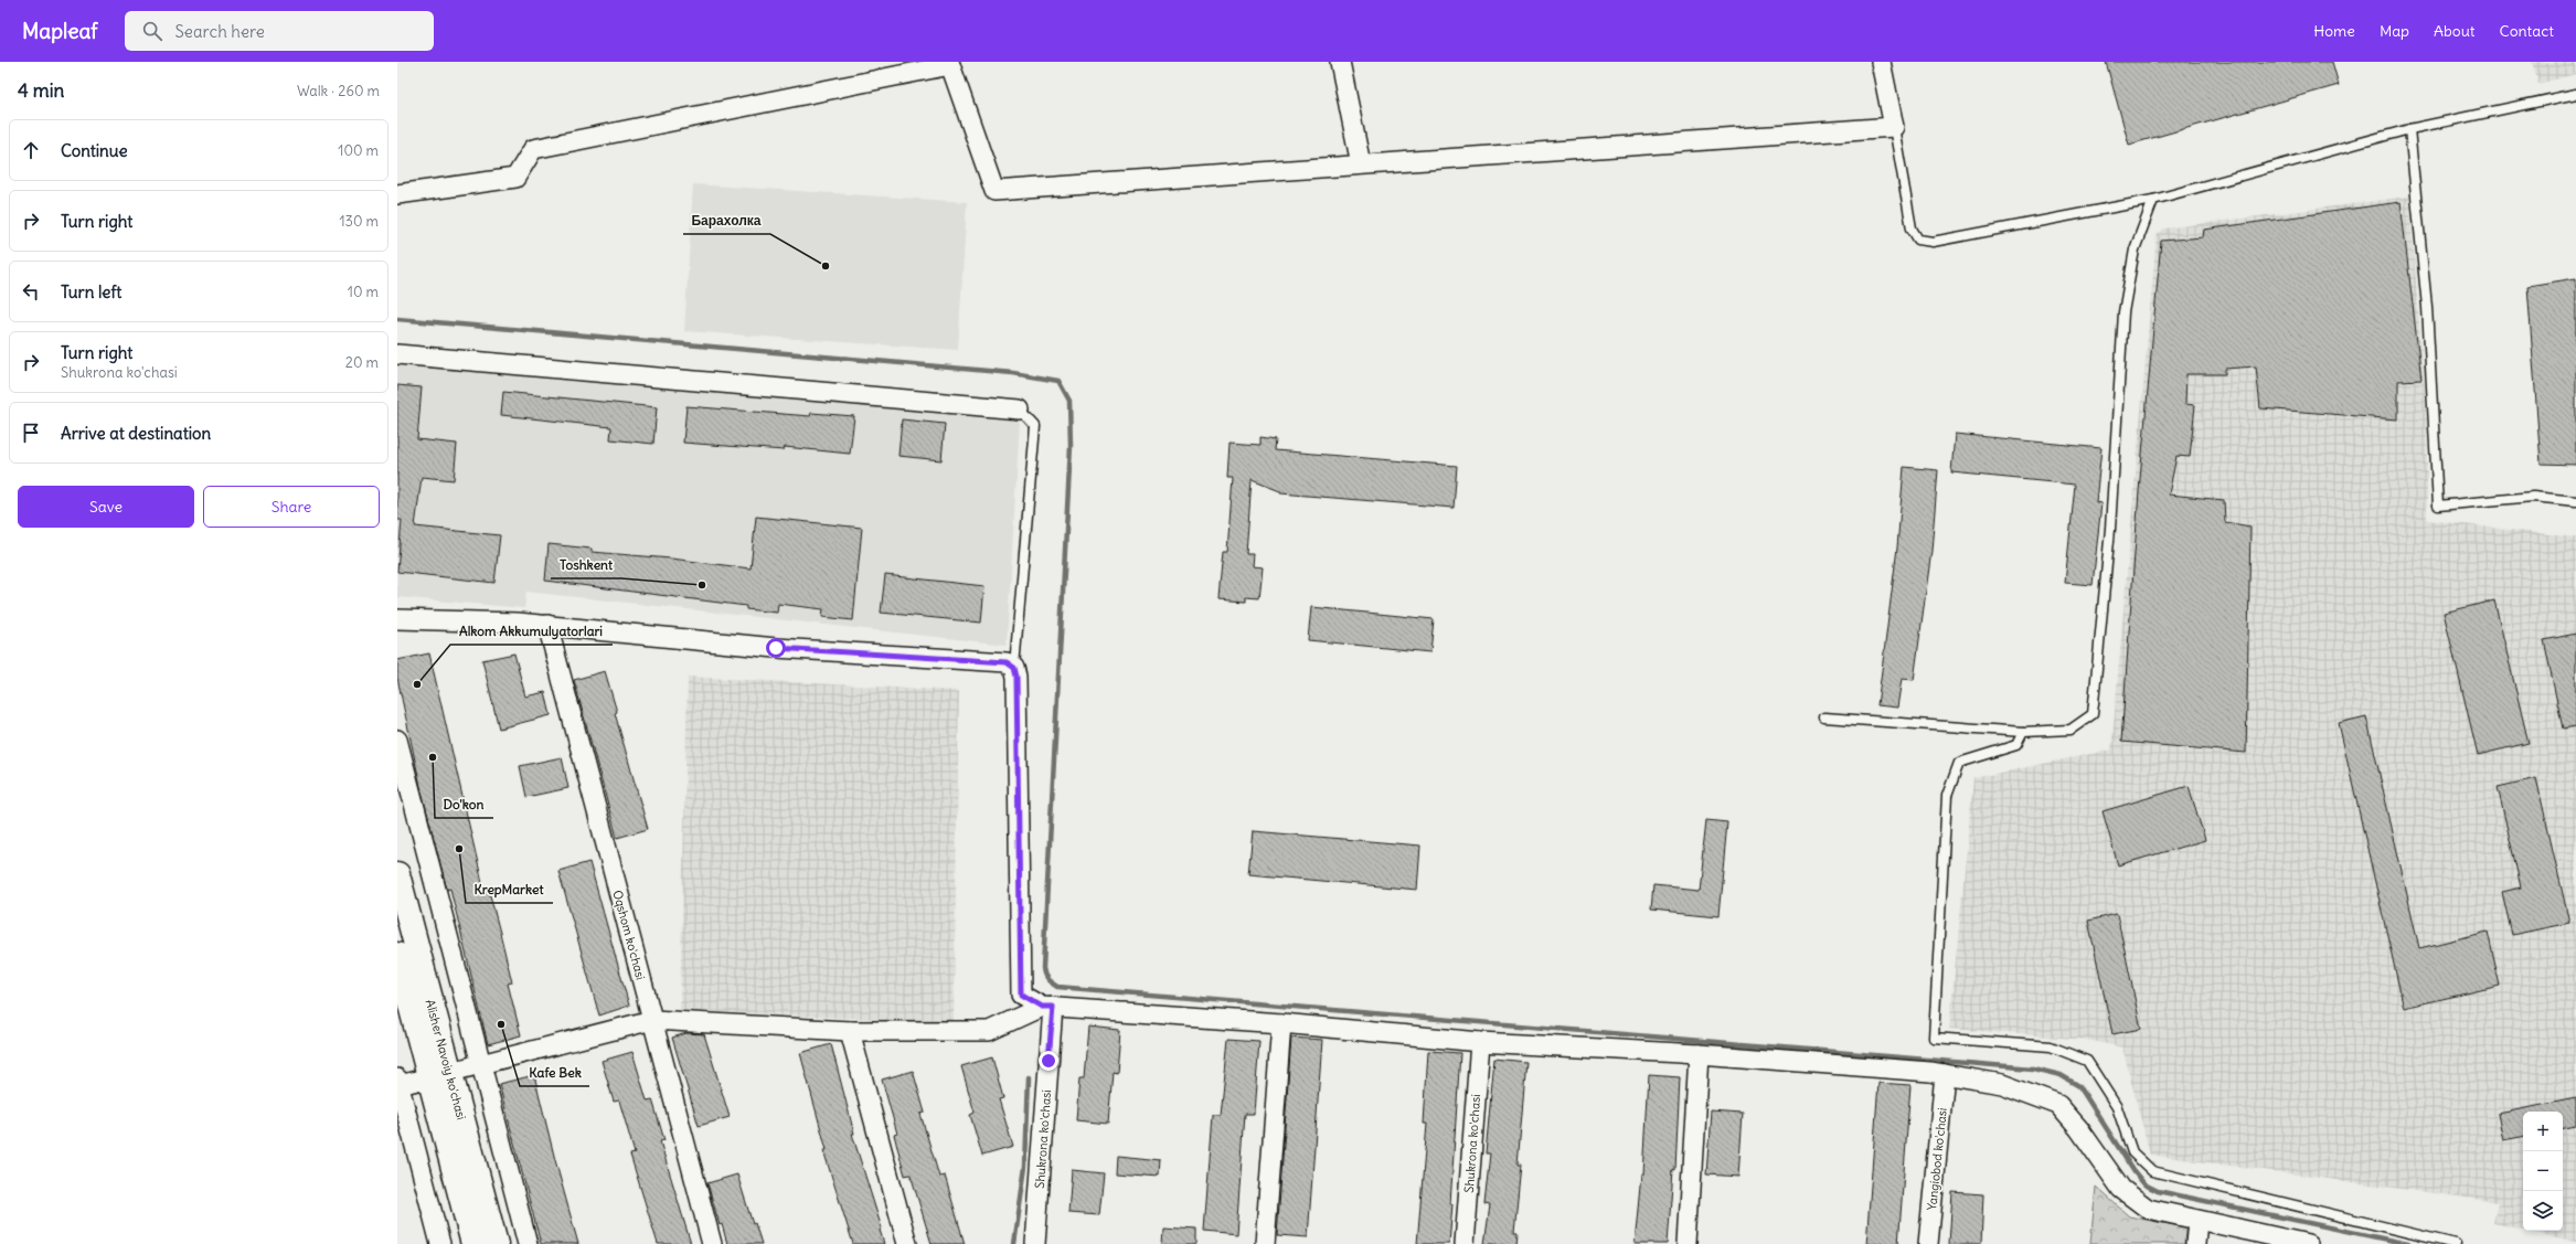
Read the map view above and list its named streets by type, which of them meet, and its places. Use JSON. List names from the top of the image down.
{
  "streets": {
    "main road": ["Alisher Navoiy ko'chasi"],
    "street": ["Oqshom ko'chasi", "Shukrona ko'chasi", "Yangiobod ko'chasi"]
  },
  "places": [
    "Барахолка",
    "Toshkent",
    "Alkom Akkumulyatorlari",
    "Do'kon",
    "KrepMarket",
    "Kafe Bek"
  ],
  "page": {
    "header": "Mapleaf",
    "search": "Search here",
    "nav": [
      "Home",
      "Map",
      "About",
      "Contact"
    ],
    "heading": ["4 min", "Walk · 260 m"],
    "list": [
      ["Continue", "100 m"],
      ["Turn right", "130 m"],
      ["Turn left", "10 m"],
      ["Turn right", "Shukrona ko'chasi", "20 m"],
      "Arrive at destination"
    ],
    "buttons": ["Save", "Share"],
    "map_buttons": ["+", "−"]
  }
}
